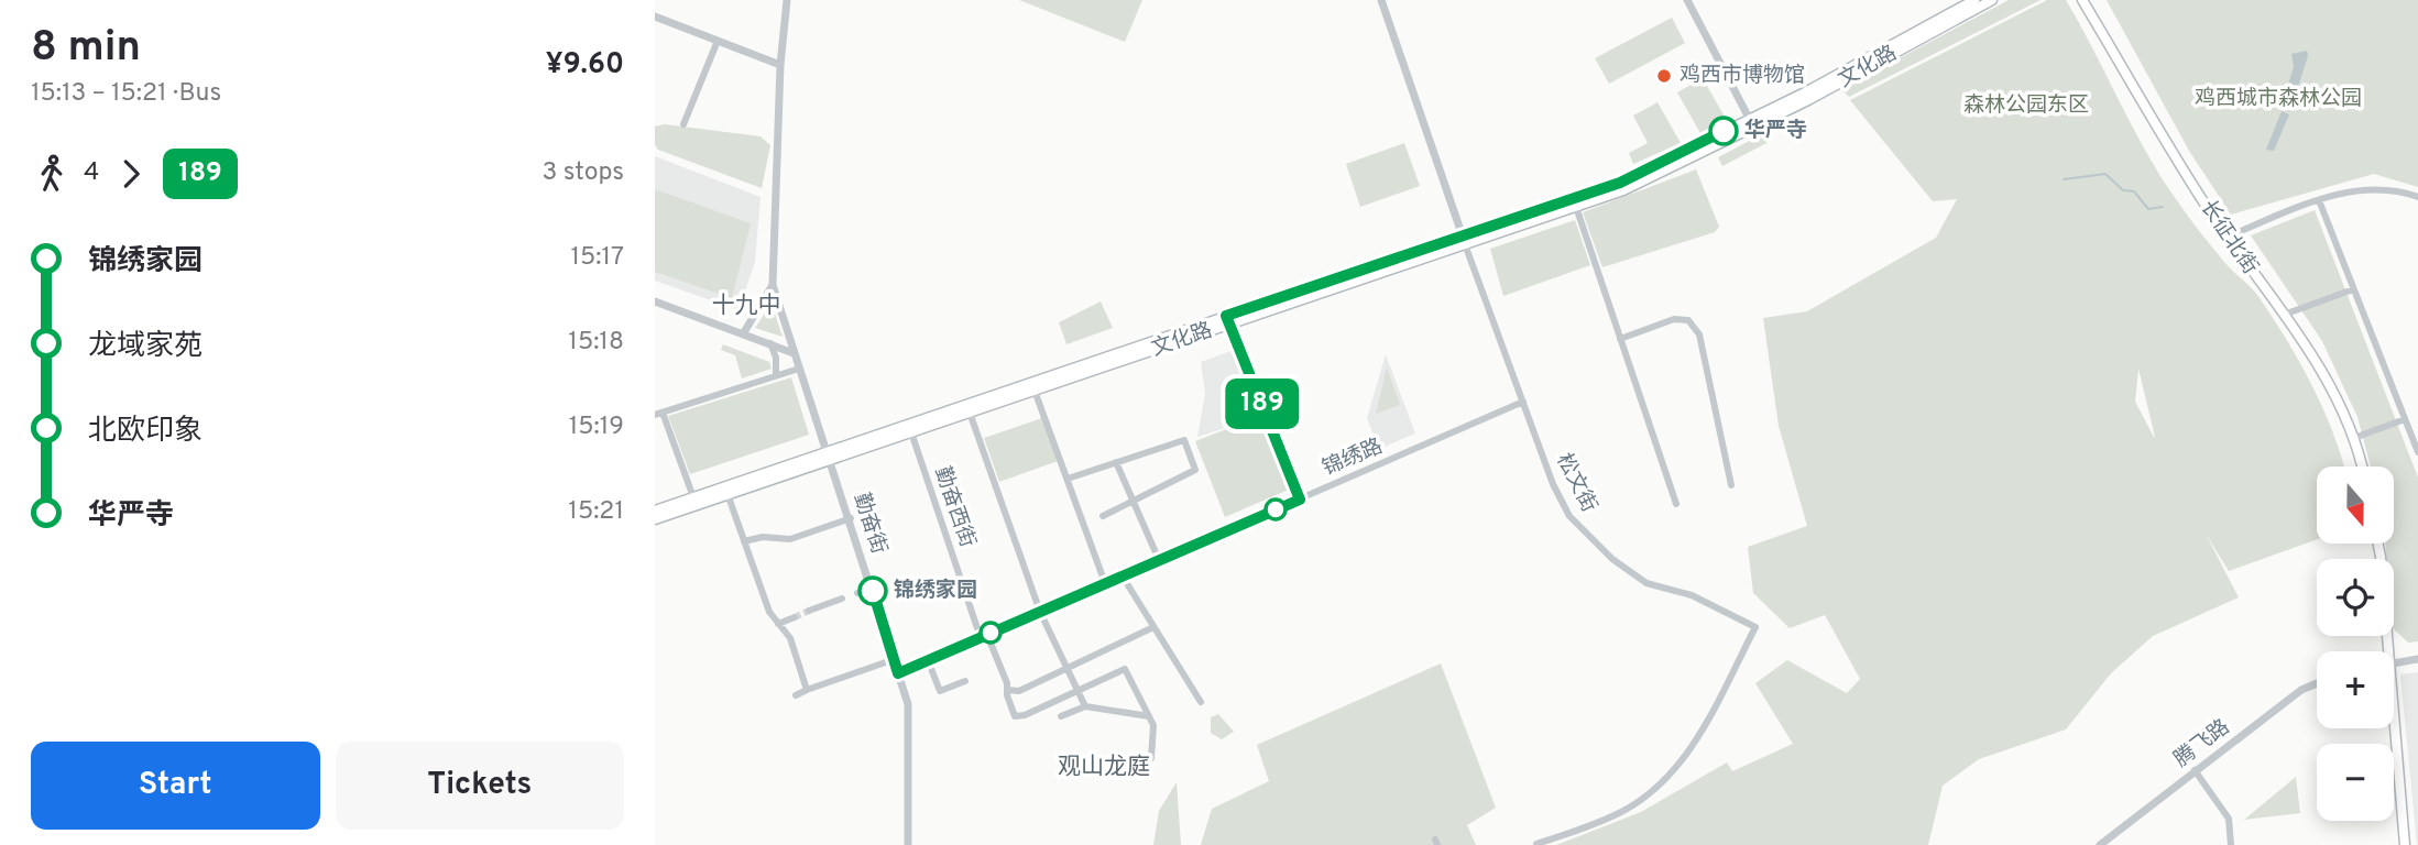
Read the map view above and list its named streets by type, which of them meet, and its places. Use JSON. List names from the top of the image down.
{
  "streets": {
    "main road": ["文化路", "长征北街"],
    "street": [
      "锦绣路",
      "松文街",
      "勤奋西街",
      "勤奋街",
      "腾飞路"
    ]
  },
  "crossings": [
    ["文化路", "松文街"],
    ["文化路", "勤奋西街"],
    ["文化路", "勤奋街"],
    ["锦绣路", "松文街"],
    ["锦绣路", "勤奋西街"],
    ["锦绣路", "勤奋街"]
  ],
  "districts": ["十九中", "观山龙庭"],
  "parks": ["鸡西城市森林公园", "森林公园东区"],
  "places": ["鸡西市博物馆", "华严寺", "锦绣家园"],
  "lines": ["bus line 189"],
  "north": "bottom",
  "page": {
    "heading": ["8 min", "15:13 – 15:21 · Bus", "¥9.60"],
    "on_map": "189",
    "legs": ["4", "189", "3 stops"],
    "list": [
      {
        "name": "锦绣家园",
        "value": "15:17"
      },
      {
        "name": "龙域家苑",
        "value": "15:18"
      },
      {
        "name": "北欧印象",
        "value": "15:19"
      },
      {
        "name": "华严寺",
        "value": "15:21"
      }
    ],
    "map_buttons": ["+", "−"],
    "buttons": ["Start", "Tickets"]
  }
}
